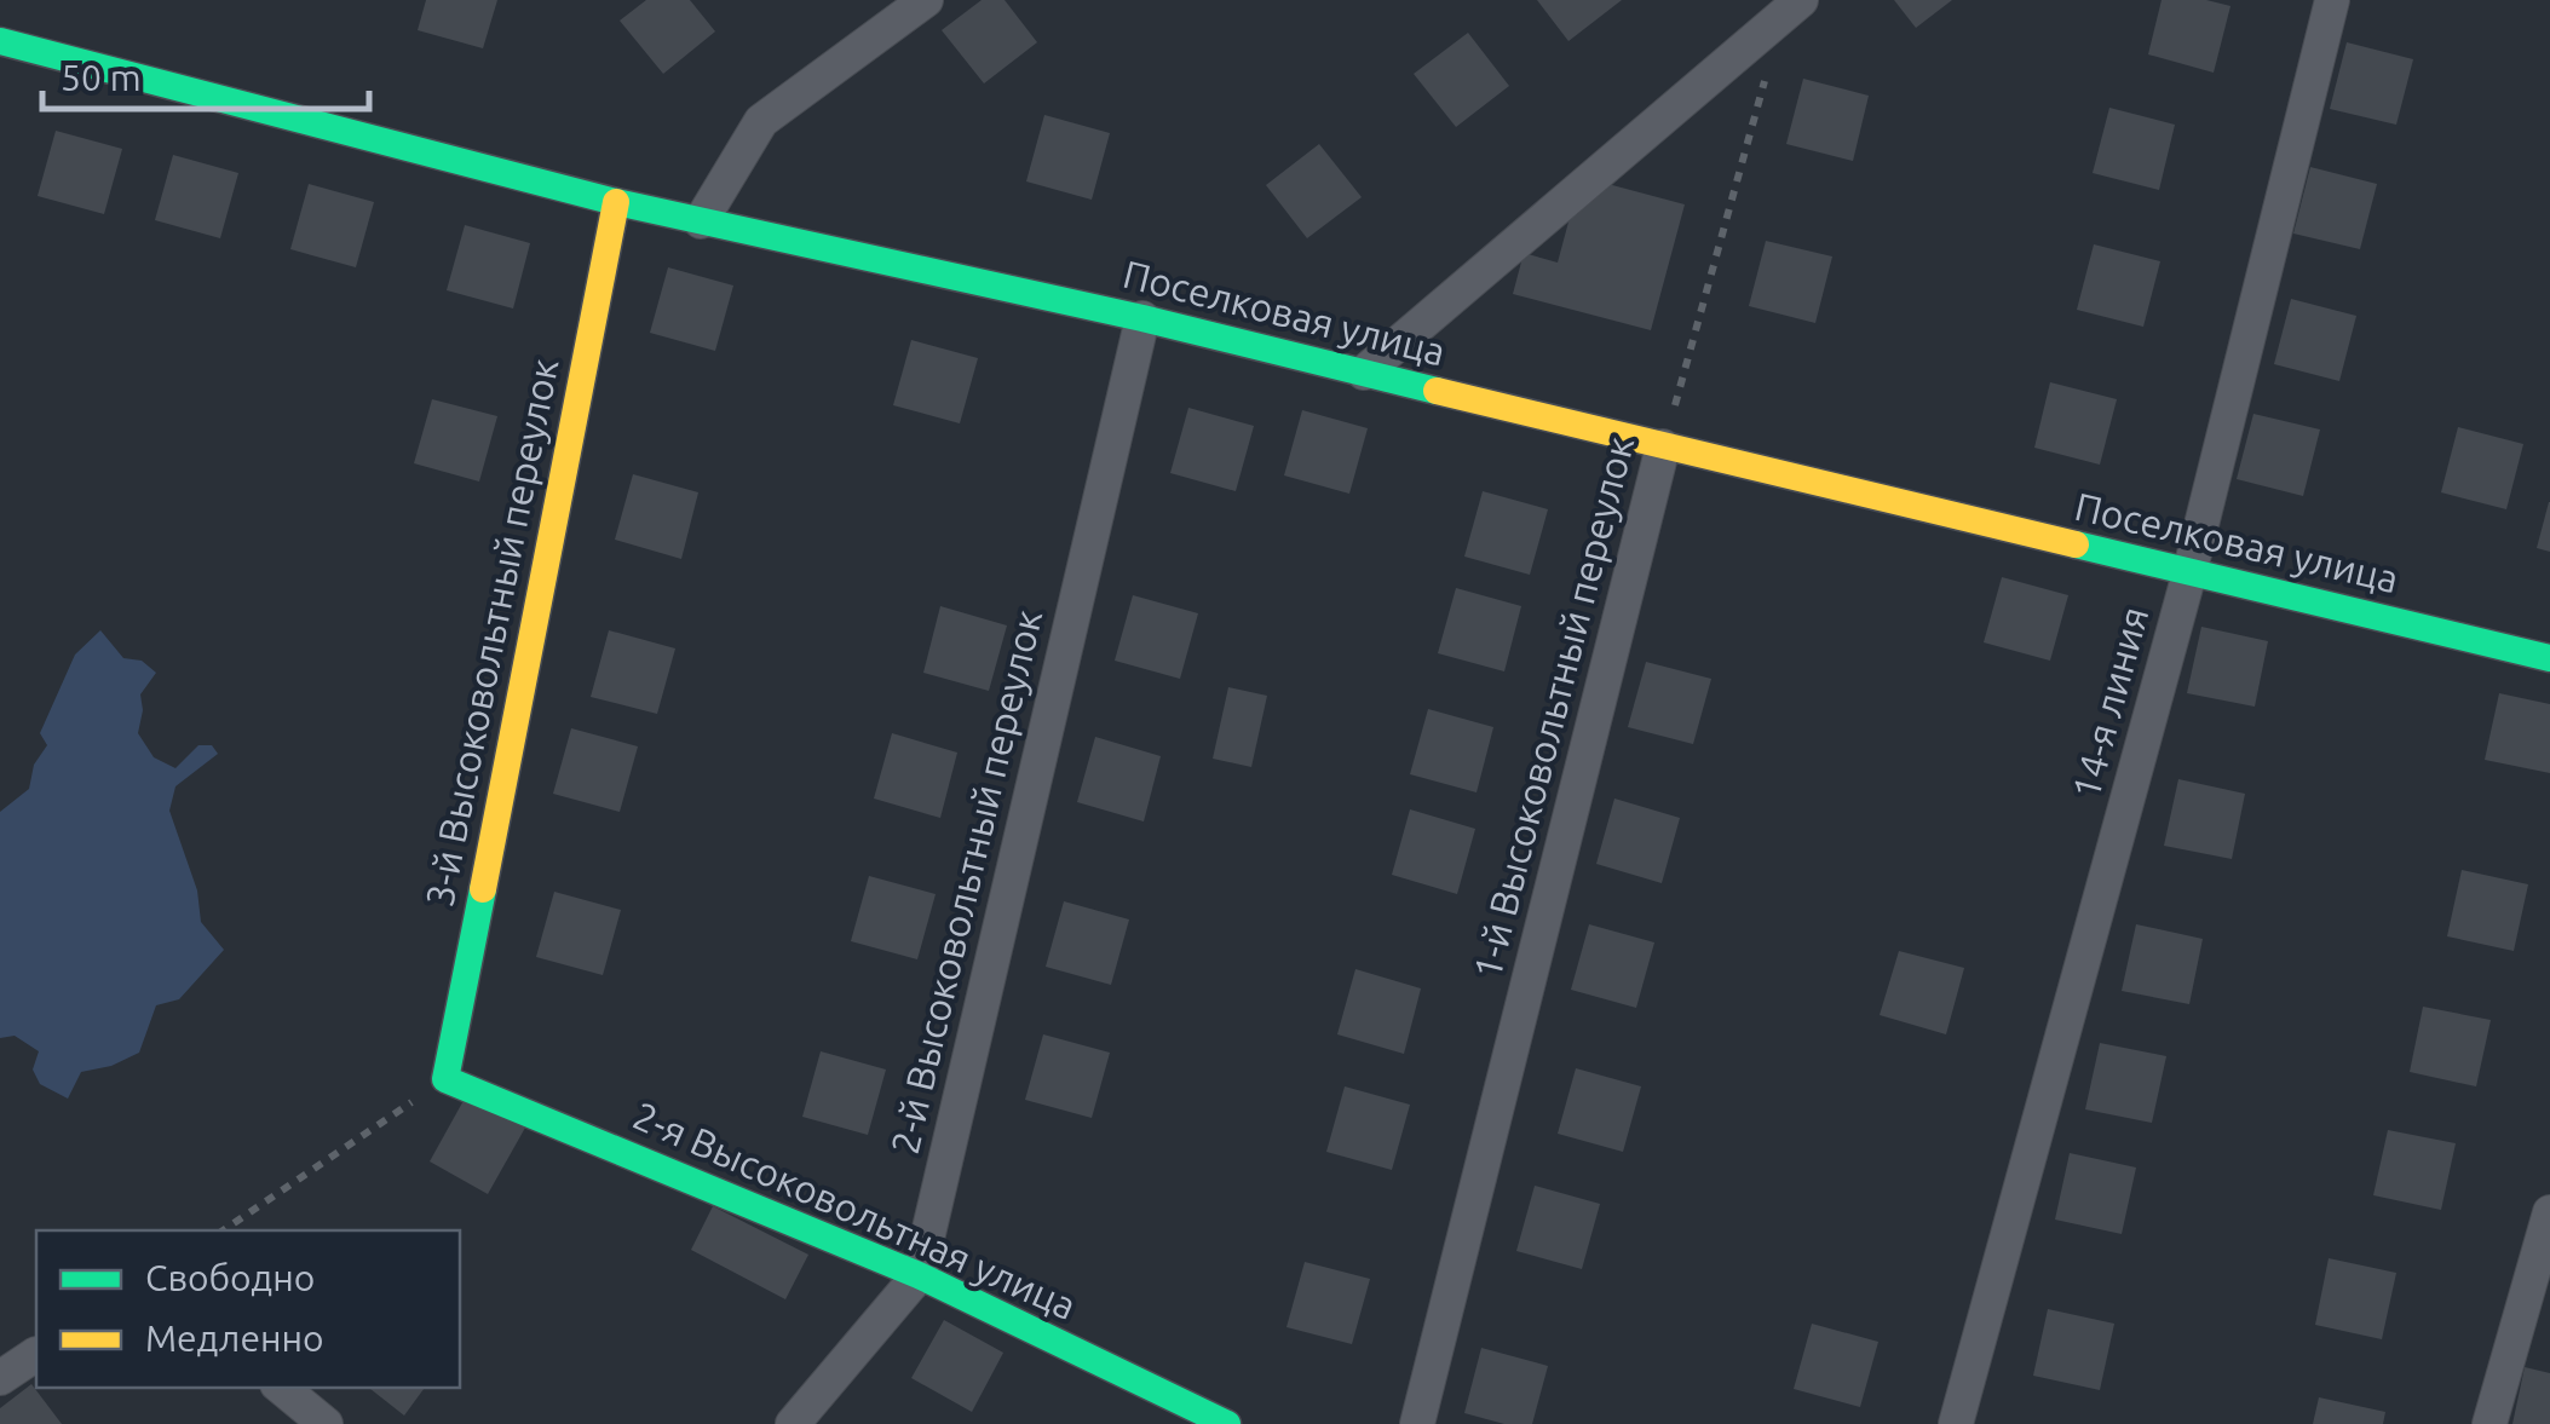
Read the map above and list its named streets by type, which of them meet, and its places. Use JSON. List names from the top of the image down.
{
  "streets": {
    "street": [
      "Поселковая улица",
      "3-й Высоковольтный переулок",
      "14-я линия",
      "1-й Высоковольтный переулок",
      "2-й Высоковольтный переулок",
      "2-я Высоковольтная улица"
    ]
  },
  "crossings": [
    ["Поселковая улица", "3-й Высоковольтный переулок"],
    ["Поселковая улица", "14-я линия"],
    ["Поселковая улица", "1-й Высоковольтный переулок"],
    ["Поселковая улица", "2-й Высоковольтный переулок"],
    ["3-й Высоковольтный переулок", "2-я Высоковольтная улица"],
    ["2-й Высоковольтный переулок", "2-я Высоковольтная улица"]
  ],
  "legend": ["Свободно", "Медленно"],
  "scale_bar": "50 m"
}
